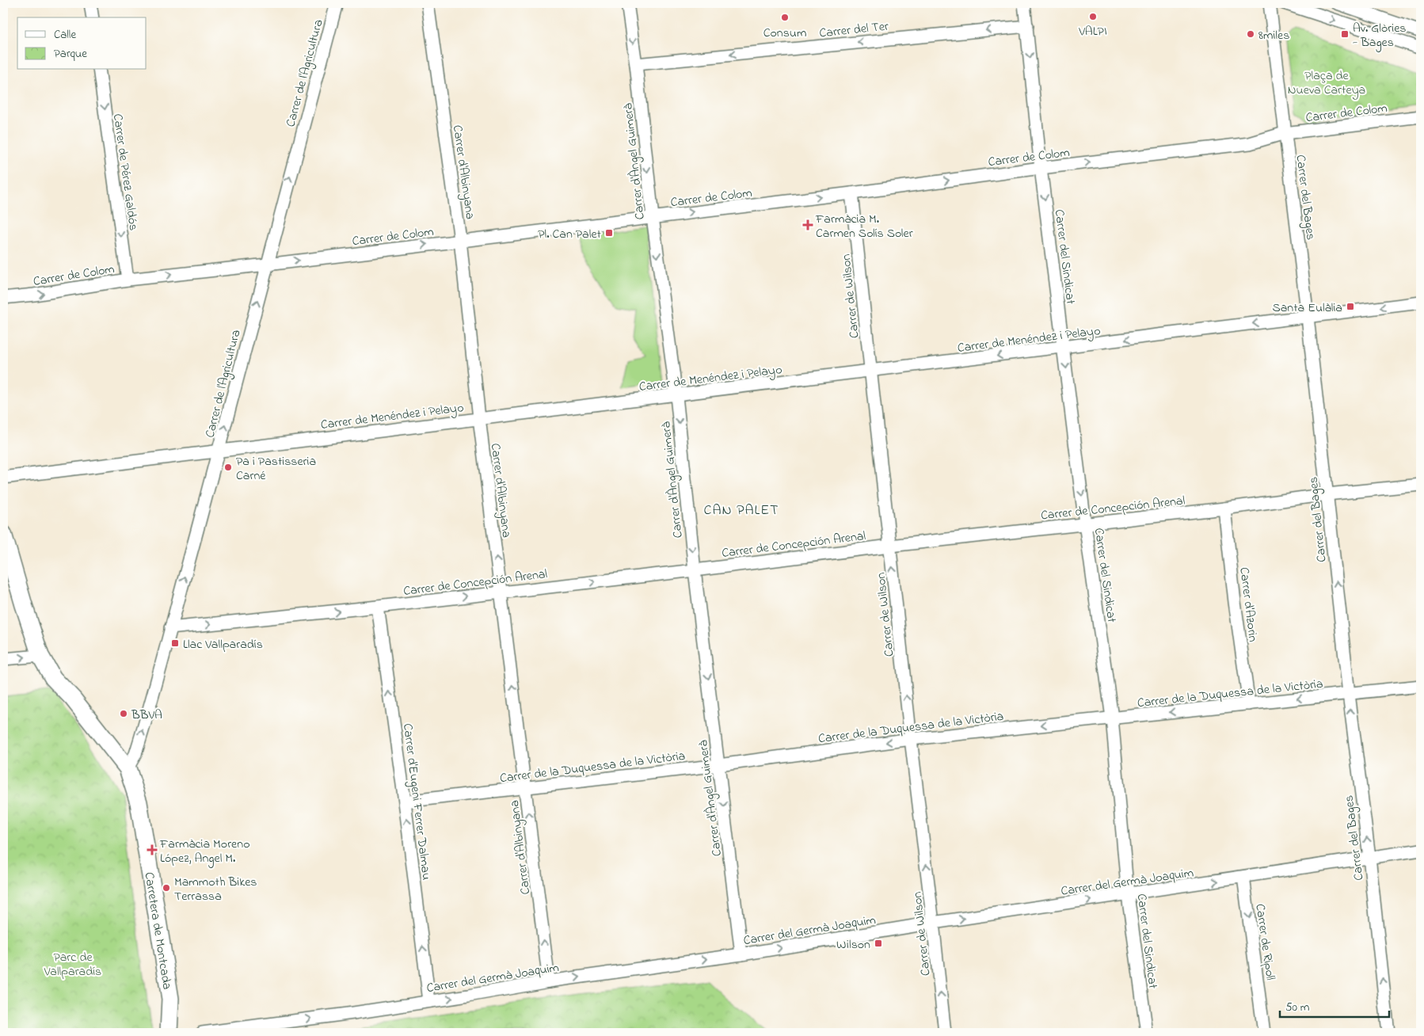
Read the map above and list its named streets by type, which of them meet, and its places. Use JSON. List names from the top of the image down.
{
  "streets": {
    "street": [
      "Carrer del Ter",
      "Carrer de l'Agricultura",
      "Carrer de Colom",
      "Carrer d'Àngel Guimerà",
      "Carrer de Pérez Galdós",
      "Carrer d'Albinyana",
      "Carrer del Bages",
      "Carrer del Sindicat",
      "Carrer de Wilson",
      "Carrer de Menéndez i Pelayo",
      "Carrer de Concepción Arenal",
      "Carrer d'Azorin",
      "Carrer de la Duquessa de la Victòria",
      "Carrer d'Eugeni Ferrer Dalmau",
      "Carrer del Germà Joaquim",
      "Carretera de Montcada",
      "Carrer de Ripoll"
    ]
  },
  "crossings": [
    ["Carrer del Ter", "Carrer d'Àngel Guimerà"],
    ["Carrer del Ter", "Carrer del Sindicat"],
    ["Carrer de l'Agricultura", "Carrer de Colom"],
    ["Carrer de l'Agricultura", "Carrer de Menéndez i Pelayo"],
    ["Carrer de l'Agricultura", "Carrer de Concepción Arenal"],
    ["Carrer de l'Agricultura", "Carretera de Montcada"],
    ["Carrer de Colom", "Carrer d'Àngel Guimerà"],
    ["Carrer de Colom", "Carrer de Pérez Galdós"],
    ["Carrer de Colom", "Carrer d'Albinyana"],
    ["Carrer de Colom", "Carrer del Bages"],
    ["Carrer de Colom", "Carrer del Sindicat"],
    ["Carrer de Colom", "Carrer de Wilson"],
    ["Carrer d'Àngel Guimerà", "Carrer de Menéndez i Pelayo"],
    ["Carrer d'Àngel Guimerà", "Carrer de Concepción Arenal"],
    ["Carrer d'Àngel Guimerà", "Carrer de la Duquessa de la Victòria"],
    ["Carrer d'Àngel Guimerà", "Carrer del Germà Joaquim"],
    ["Carrer d'Albinyana", "Carrer de Menéndez i Pelayo"],
    ["Carrer d'Albinyana", "Carrer de Concepción Arenal"],
    ["Carrer d'Albinyana", "Carrer de la Duquessa de la Victòria"],
    ["Carrer d'Albinyana", "Carrer del Germà Joaquim"],
    ["Carrer del Bages", "Carrer de Menéndez i Pelayo"],
    ["Carrer del Bages", "Carrer de Concepción Arenal"],
    ["Carrer del Bages", "Carrer de la Duquessa de la Victòria"],
    ["Carrer del Bages", "Carrer del Germà Joaquim"],
    ["Carrer del Sindicat", "Carrer de Menéndez i Pelayo"],
    ["Carrer del Sindicat", "Carrer de Concepción Arenal"],
    ["Carrer del Sindicat", "Carrer de la Duquessa de la Victòria"],
    ["Carrer del Sindicat", "Carrer del Germà Joaquim"],
    ["Carrer de Wilson", "Carrer de Menéndez i Pelayo"],
    ["Carrer de Wilson", "Carrer de Concepción Arenal"],
    ["Carrer de Wilson", "Carrer de la Duquessa de la Victòria"],
    ["Carrer de Wilson", "Carrer del Germà Joaquim"],
    ["Carrer de Concepción Arenal", "Carrer d'Azorin"],
    ["Carrer de Concepción Arenal", "Carrer d'Eugeni Ferrer Dalmau"],
    ["Carrer d'Azorin", "Carrer de la Duquessa de la Victòria"],
    ["Carrer de la Duquessa de la Victòria", "Carrer d'Eugeni Ferrer Dalmau"],
    ["Carrer d'Eugeni Ferrer Dalmau", "Carrer del Germà Joaquim"],
    ["Carrer del Germà Joaquim", "Carrer de Ripoll"]
  ],
  "one_way": [
    "Carrer del Ter",
    "Carrer de l'Agricultura",
    "Carrer de Colom",
    "Carrer d'Àngel Guimerà",
    "Carrer de Pérez Galdós",
    "Carrer d'Albinyana",
    "Carrer del Bages",
    "Carrer del Sindicat",
    "Carrer de Wilson",
    "Carrer de Menéndez i Pelayo",
    "Carrer de Concepción Arenal",
    "Carrer de la Duquessa de la Victòria",
    "Carrer d'Eugeni Ferrer Dalmau",
    "Carrer del Germà Joaquim",
    "Carrer de Ripoll"
  ],
  "districts": ["CAN PALET"],
  "parks": ["Plaça de Nueva Carteya", "Parc de Vallparadís"],
  "places": {
    "other": [
      "VALPI",
      "Consum",
      "8miles",
      "Pa i Pastisseria Carné",
      "BBVA",
      "Mammoth Bikes Terrassa"
    ],
    "transit": [
      "Av. Glòries - Bages",
      "Pl. Can Palet",
      "Santa Eulàlia",
      "Llac Vallparadís",
      "Wilson"
    ],
    "health": ["Farmàcia M. Carmen Solís Soler", "Farmàcia Moreno López, Angel M."]
  },
  "legend": ["Calle", "Parque"],
  "scale_bar": "50 m"
}
